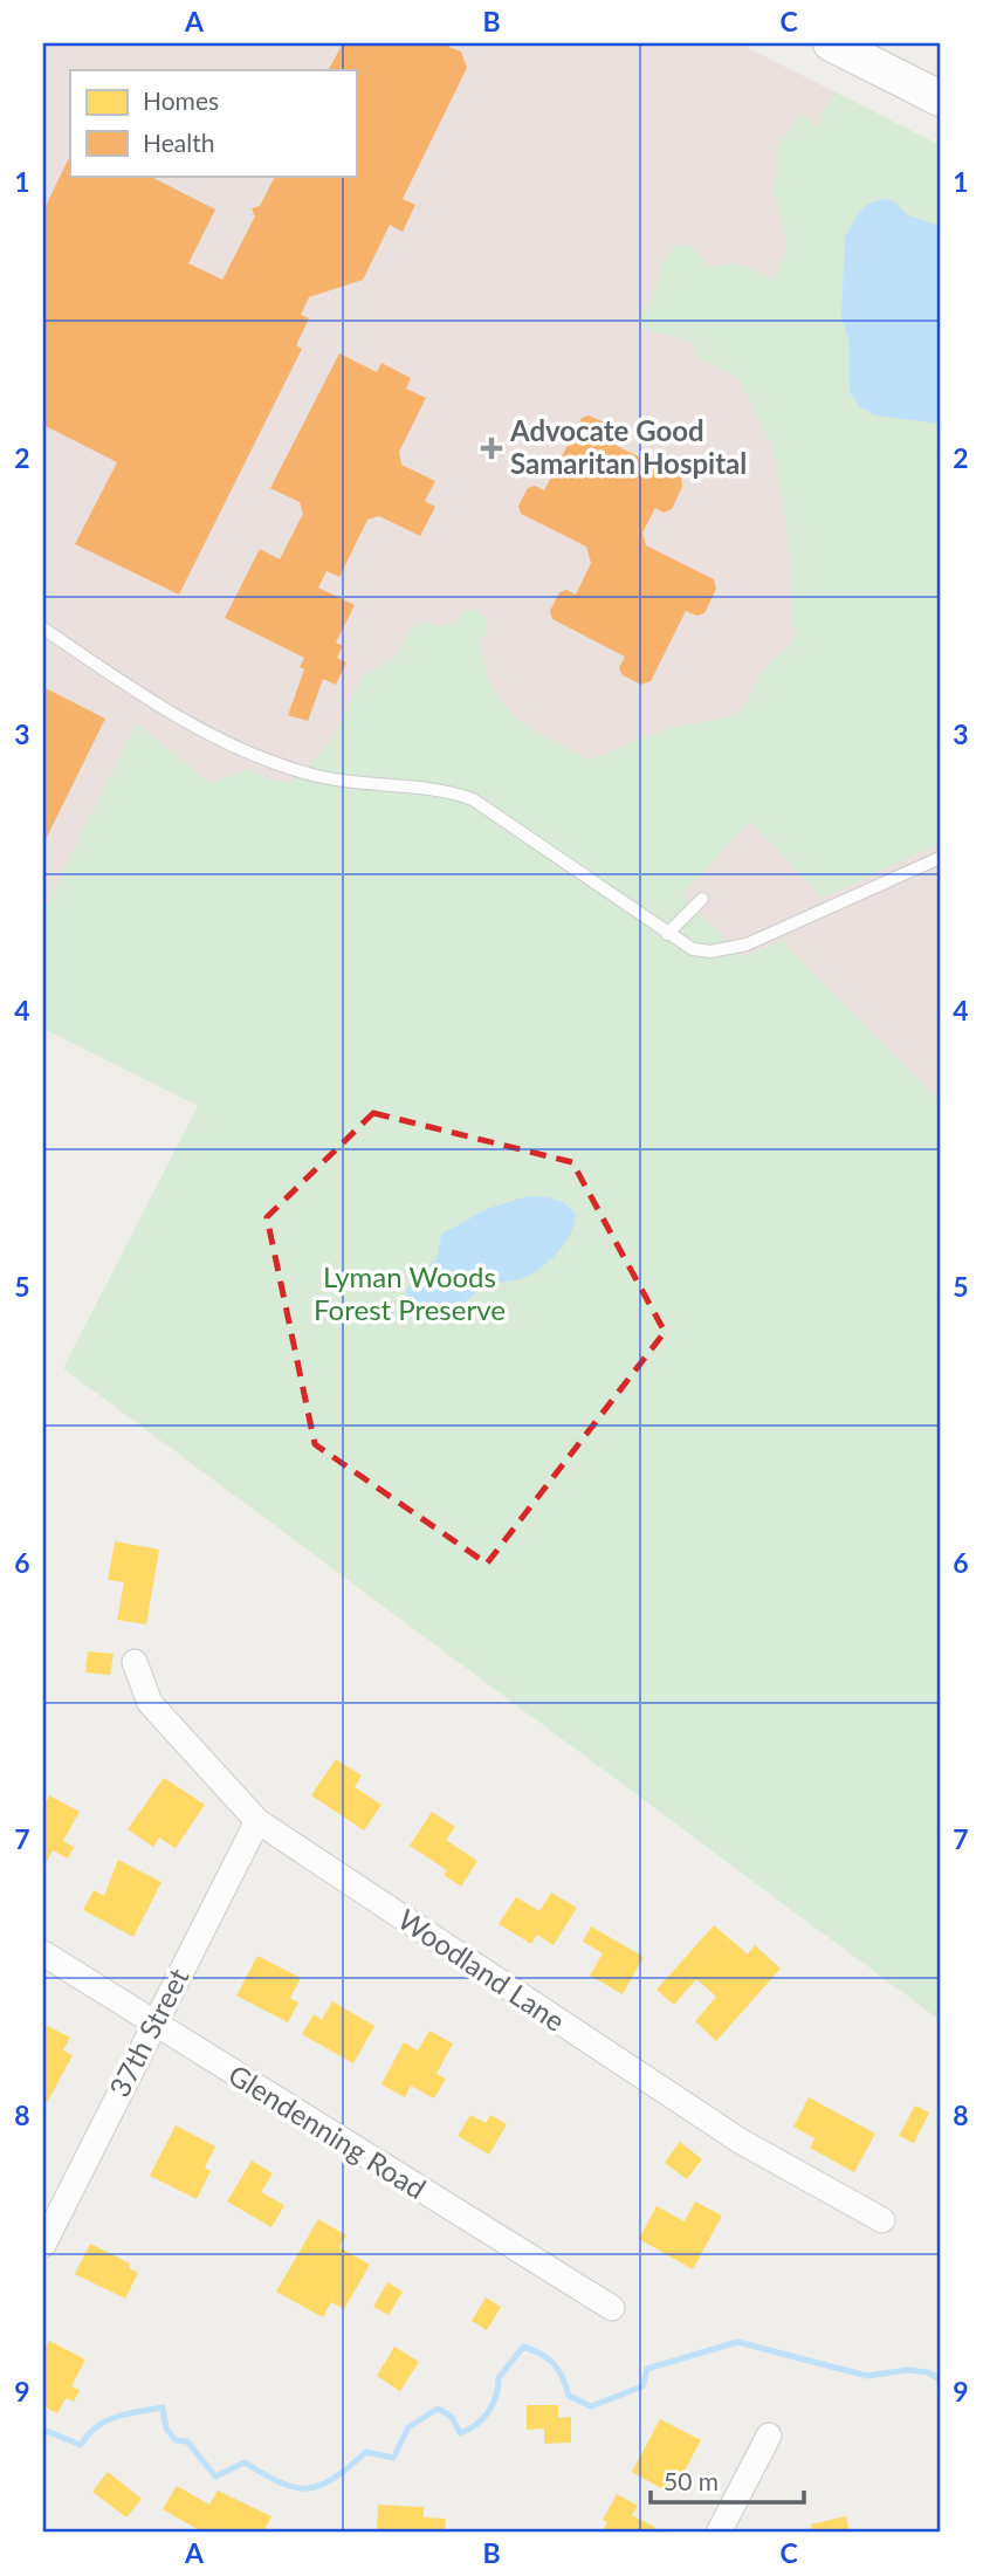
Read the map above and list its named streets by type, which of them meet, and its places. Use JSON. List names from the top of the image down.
{
  "streets": {
    "street": ["Woodland Lane", "37th Street", "Glendenning Road"]
  },
  "crossings": [
    ["Woodland Lane", "37th Street"],
    ["37th Street", "Glendenning Road"]
  ],
  "parks": ["Lyman Woods Forest Preserve"],
  "places": {
    "health": ["Advocate Good Samaritan Hospital"]
  },
  "legend": ["Homes", "Health"],
  "scale_bar": "50 m",
  "grid": {
    "columns": ["A", "B", "C"],
    "rows": [
      "1",
      "2",
      "3",
      "4",
      "5",
      "6",
      "7",
      "8",
      "9"
    ]
  }
}
